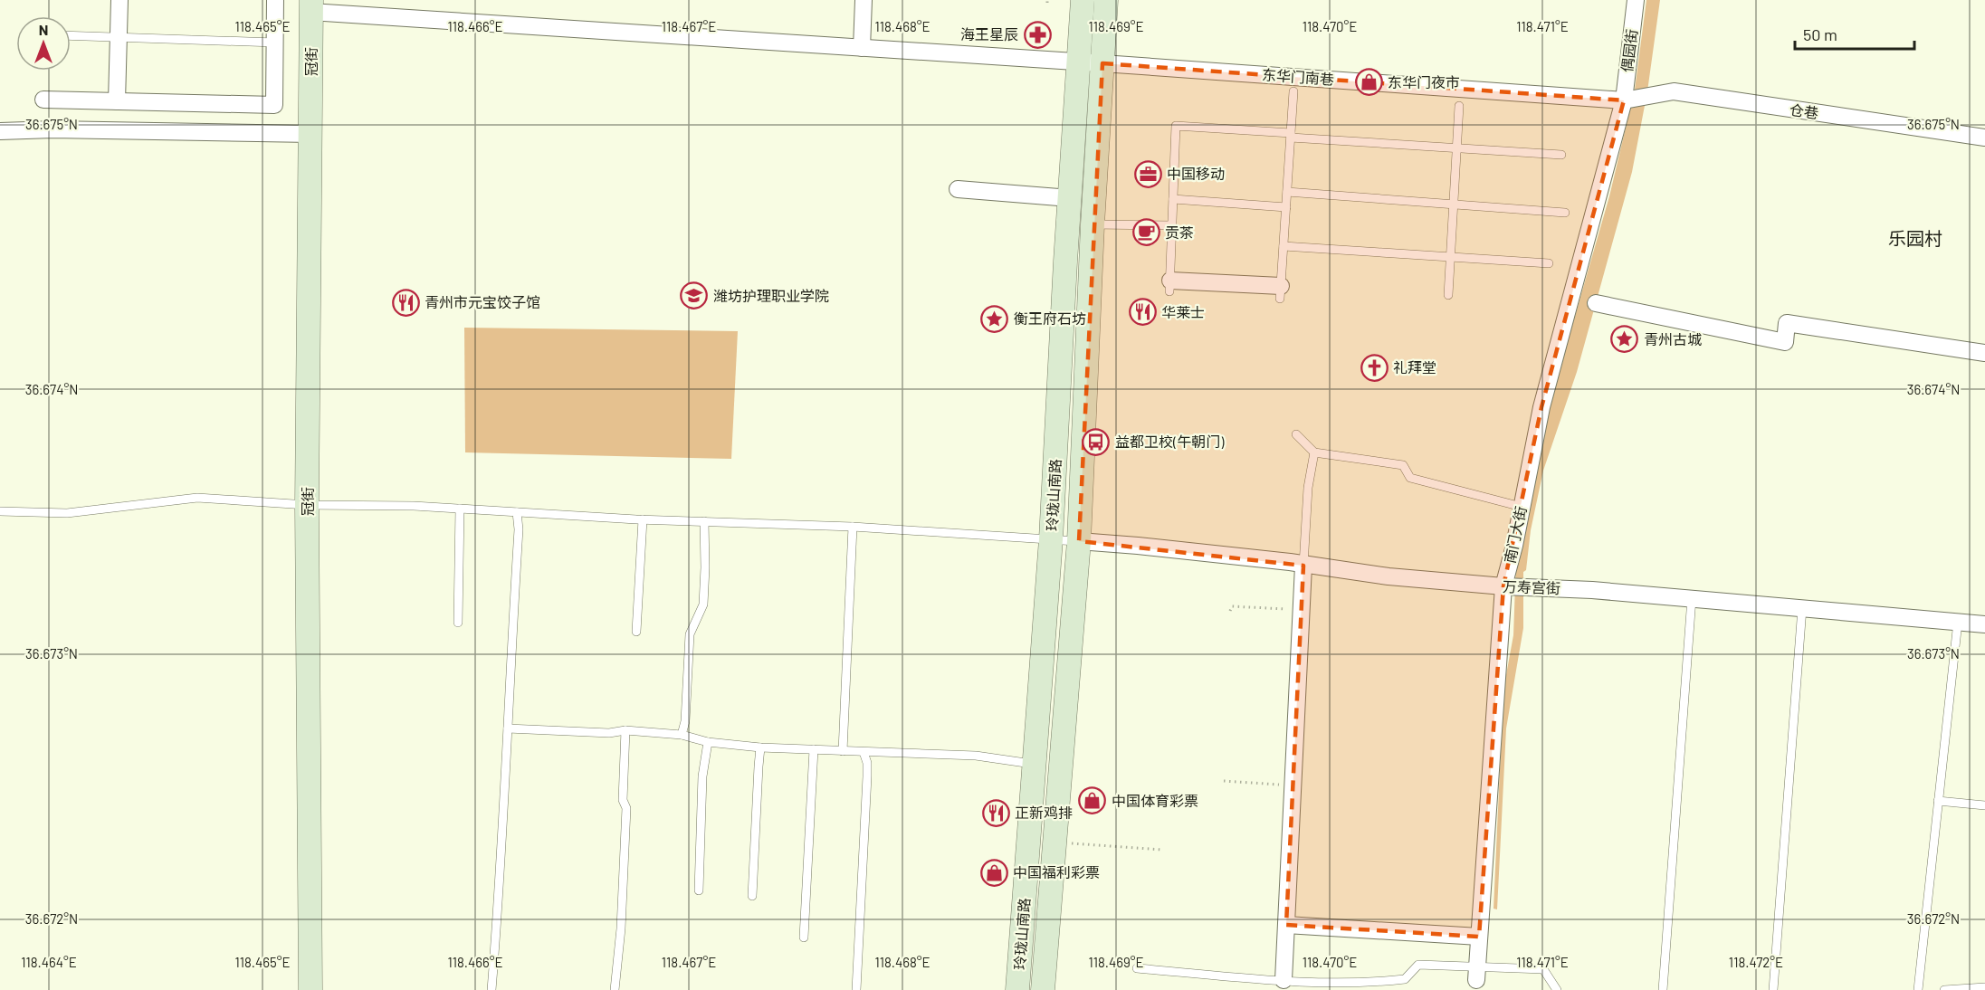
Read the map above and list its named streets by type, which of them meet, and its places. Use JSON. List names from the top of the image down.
{
  "streets": {
    "main road": ["冠街", "玲珑山南路"],
    "street": [
      "偶园街",
      "东华门南巷",
      "仓巷",
      "南门大街",
      "万寿宫街"
    ]
  },
  "crossings": [
    ["偶园街", "东华门南巷"],
    ["偶园街", "仓巷"],
    ["偶园街", "南门大街"],
    ["冠街", "东华门南巷"],
    ["东华门南巷", "仓巷"],
    ["东华门南巷", "玲珑山南路"],
    ["东华门南巷", "南门大街"],
    ["仓巷", "南门大街"],
    ["玲珑山南路", "万寿宫街"],
    ["南门大街", "万寿宫街"]
  ],
  "districts": ["乐园村"],
  "places": {
    "pharmacy": ["海王星辰"],
    "shop": ["东华门夜市", "中国体育彩票", "中国福利彩票"],
    "office": ["中国移动"],
    "cafe": ["贡茶"],
    "school or university": ["潍坊护理职业学院"],
    "restaurant": ["青州市元宝饺子馆", "华莱士", "正新鸡排"],
    "place": ["衡王府石坊", "青州古城"],
    "church": ["礼拜堂"],
    "bus stop": ["益都卫校(午朝门)"]
  },
  "scale_bar": "50 m",
  "north": "top",
  "coordinates": [
    "118.465°E",
    "118.466°E",
    "118.467°E",
    "118.468°E",
    "118.469°E",
    "118.470°E",
    "118.471°E",
    "36.675°N",
    "36.674°N",
    "36.673°N",
    "36.672°N",
    "118.464°E",
    "118.472°E"
  ]
}
